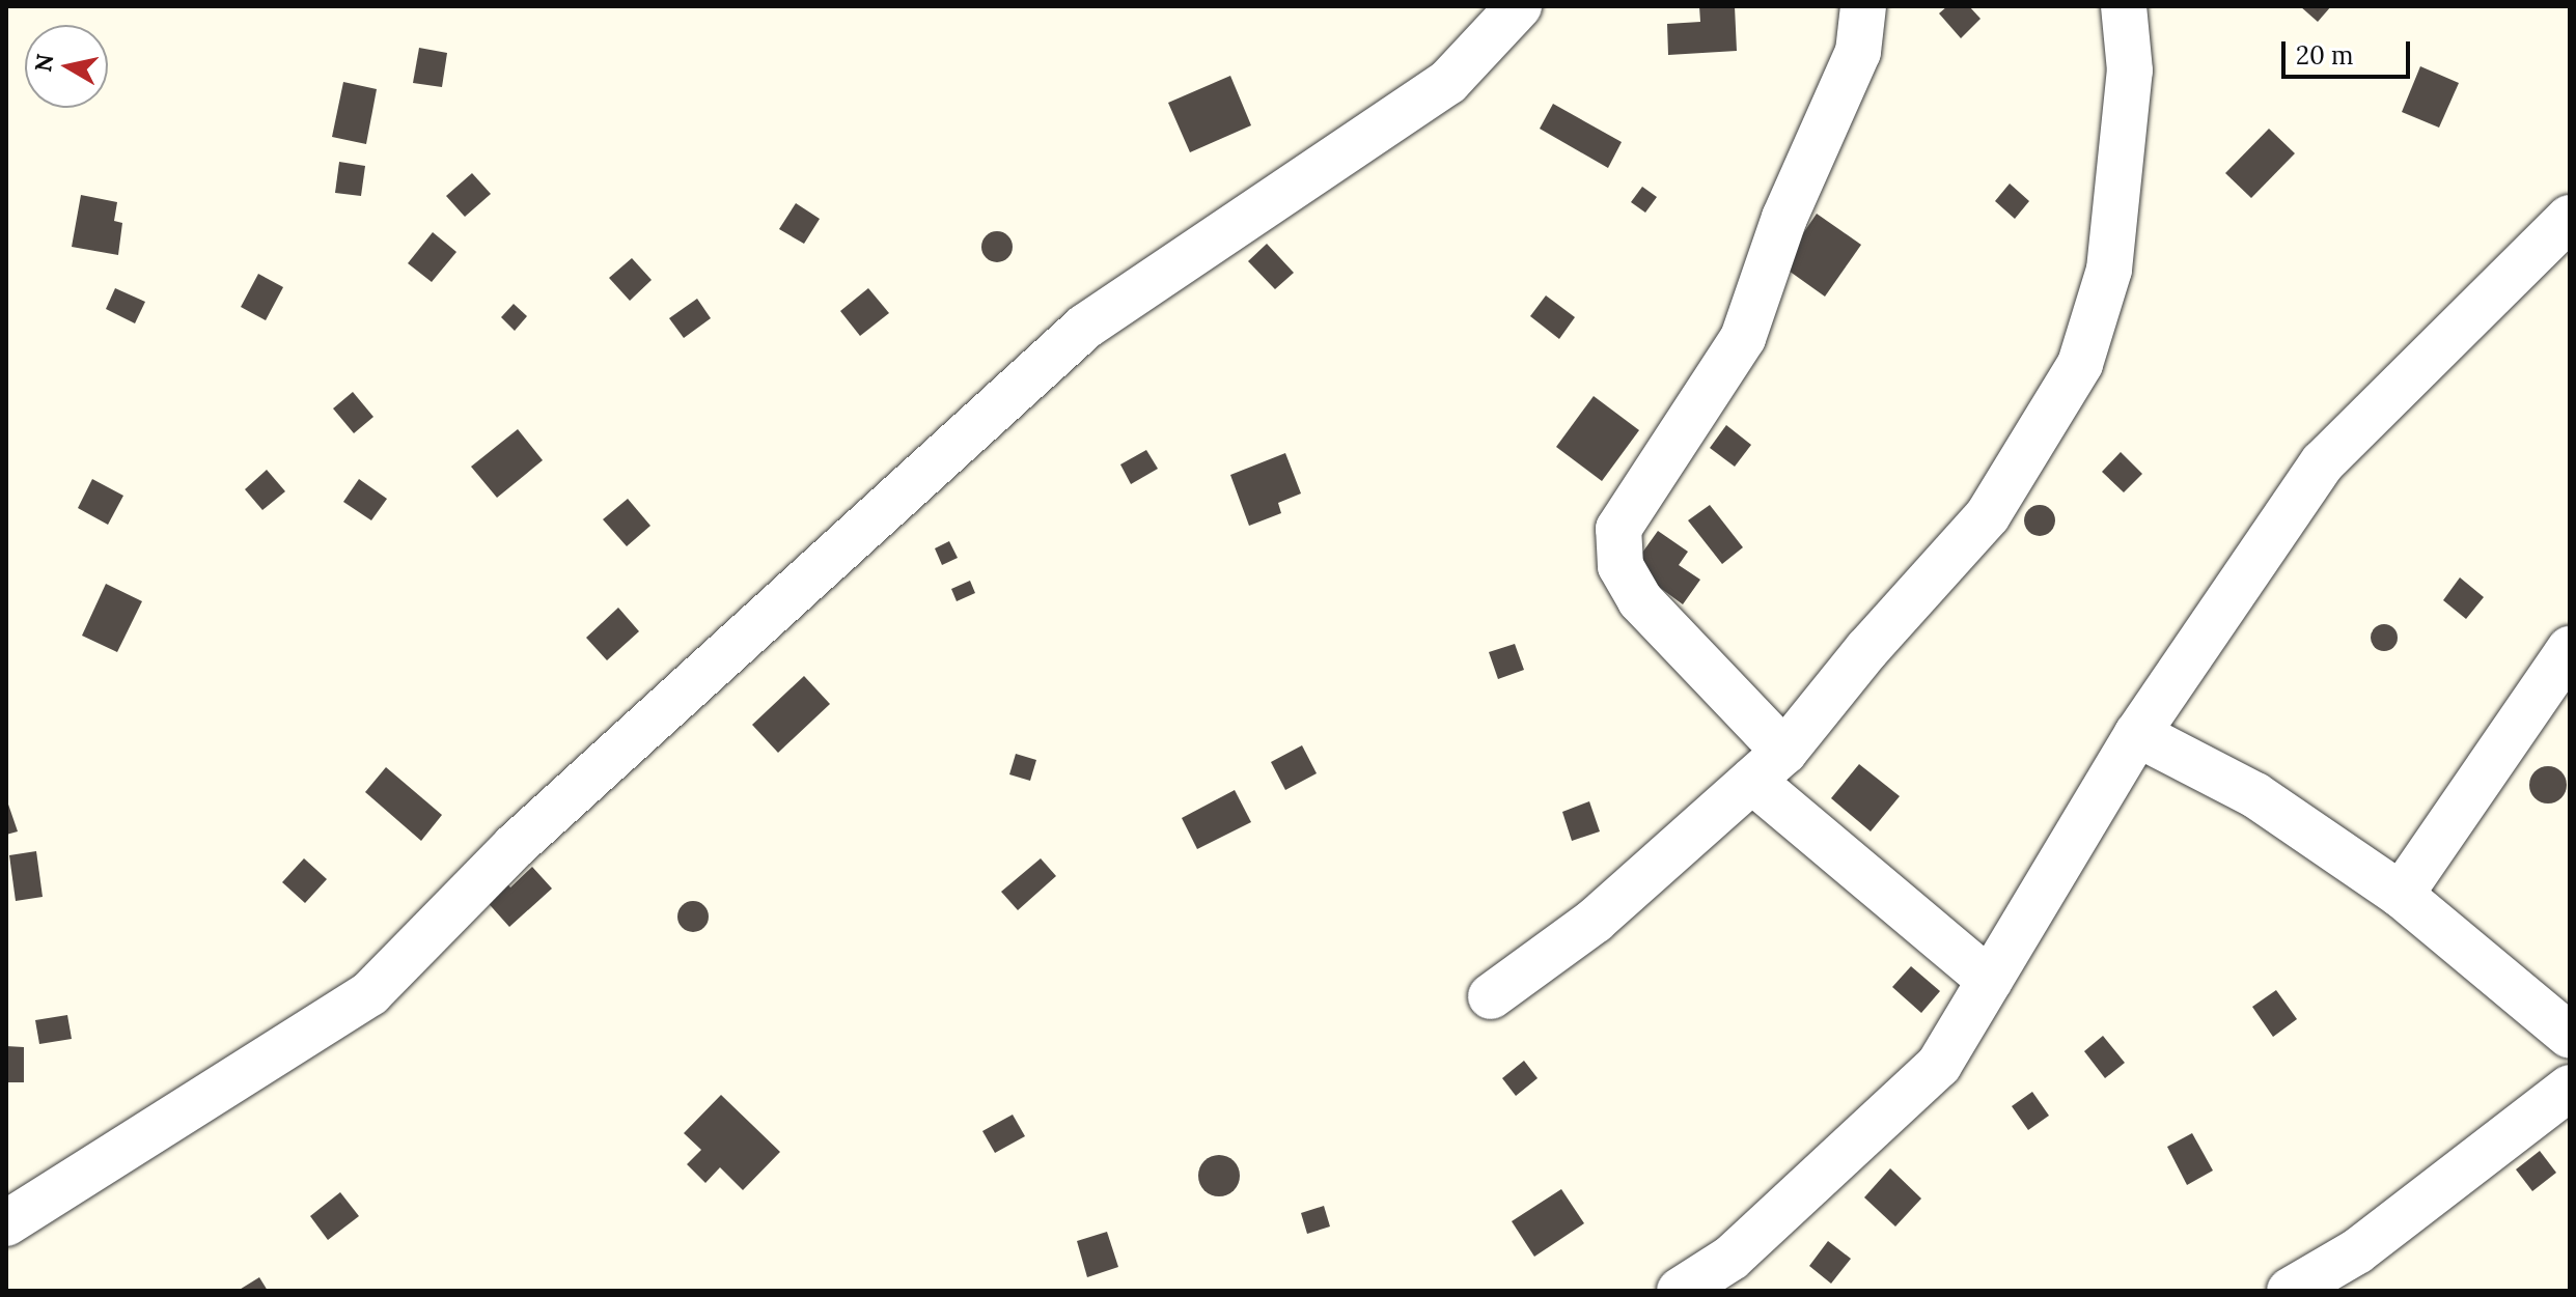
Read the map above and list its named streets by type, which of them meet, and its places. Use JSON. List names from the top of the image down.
{
  "scale_bar": "20 m",
  "north": "left"
}
